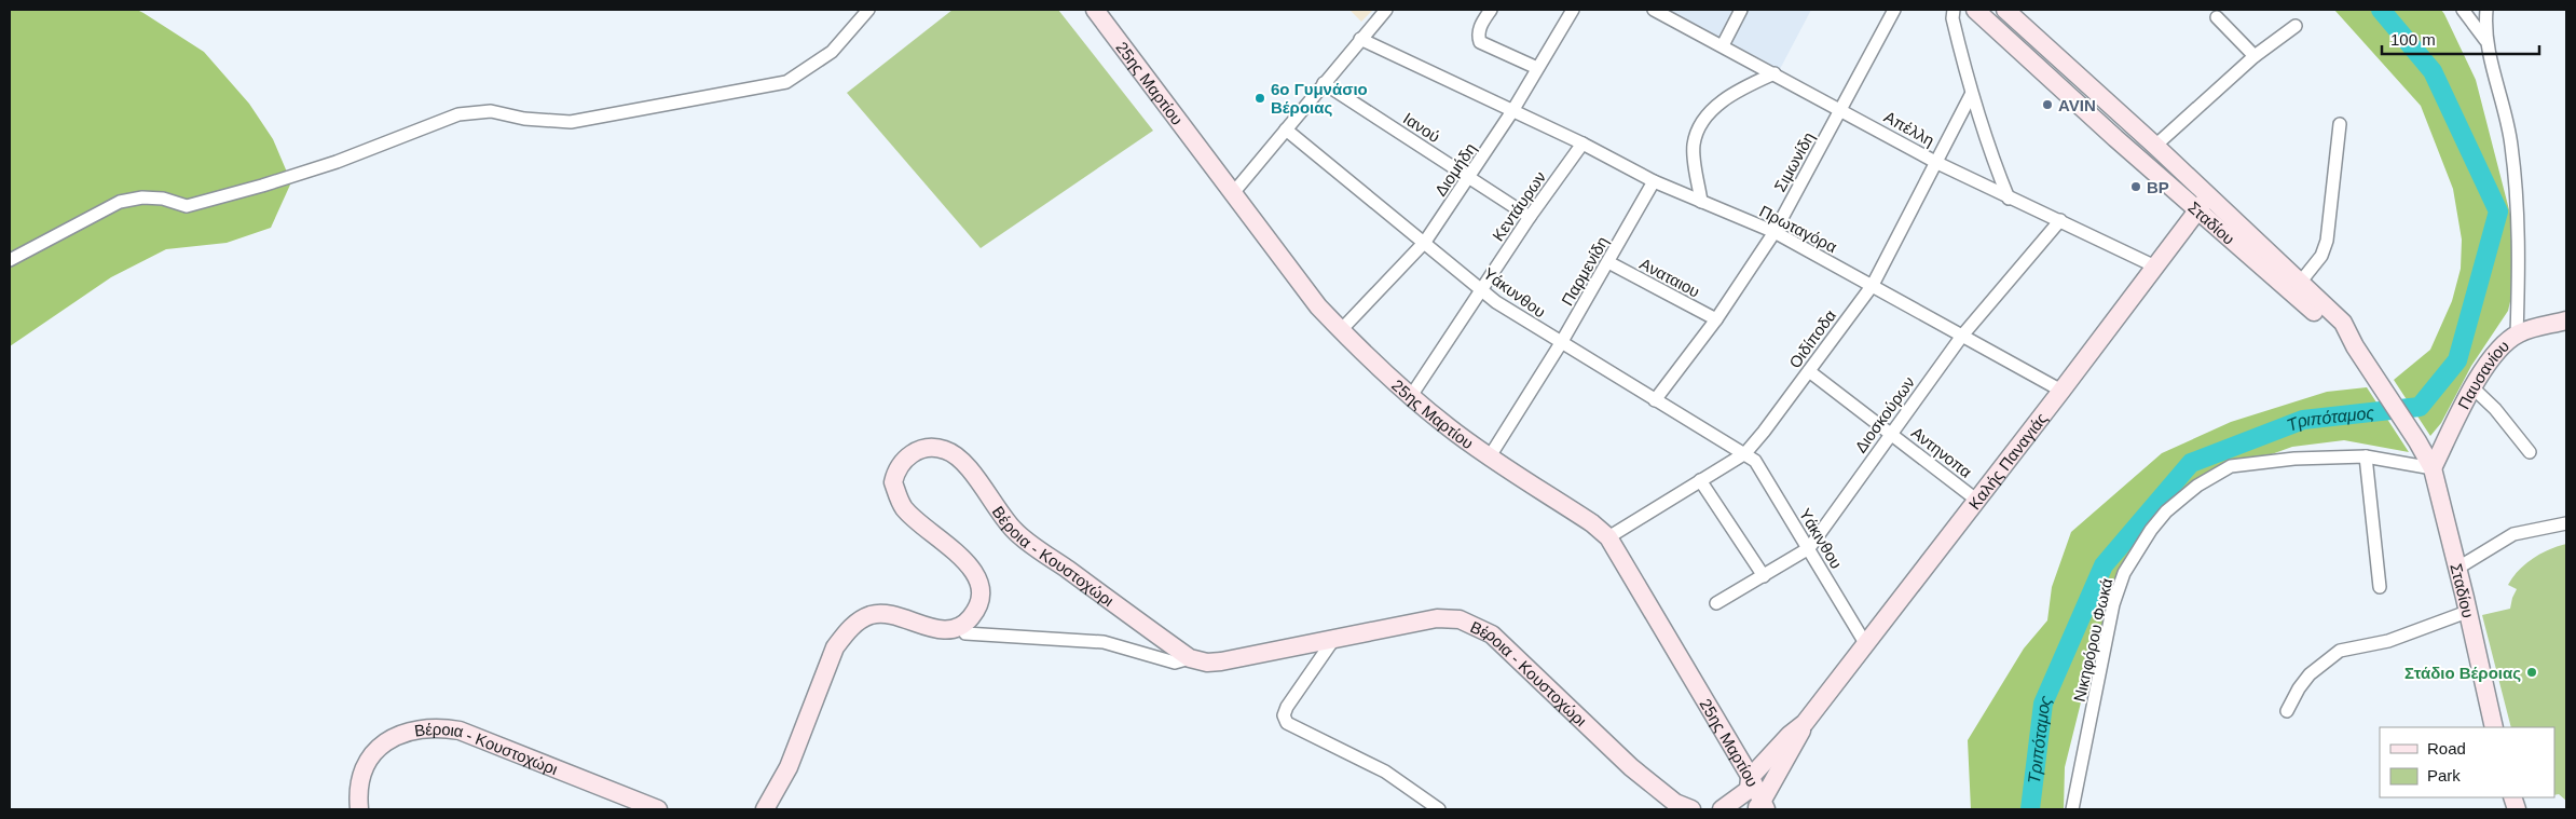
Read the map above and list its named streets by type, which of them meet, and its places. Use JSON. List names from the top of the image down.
{
  "streets": {
    "street": [
      "25ης Μαρτίου",
      "Ιανού",
      "Απέλλη",
      "Σιμωνίδη",
      "Διομήδη",
      "Κεντάυρων",
      "Σταδίου",
      "Πρωταγόρα",
      "Παρμενίδη",
      "Αναταιου",
      "Υάκυνθου",
      "Οιδίποδα",
      "Παυσανίου",
      "Διοσκούρων",
      "Αντηνοπα",
      "Καλής Παναγιάς",
      "Υάκινθου",
      "Βέροια - Κουστοχώρι",
      "Νικηφόρου Φωκά"
    ]
  },
  "crossings": [
    ["25ης Μαρτίου", "Διομήδη"],
    ["25ης Μαρτίου", "Κεντάυρων"],
    ["25ης Μαρτίου", "Παρμενίδη"],
    ["25ης Μαρτίου", "Οιδίποδα"],
    ["25ης Μαρτίου", "Καλής Παναγιάς"],
    ["Ιανού", "Διομήδη"],
    ["Ιανού", "Κεντάυρων"],
    ["Απέλλη", "Σιμωνίδη"],
    ["Απέλλη", "Οιδίποδα"],
    ["Απέλλη", "Διοσκούρων"],
    ["Απέλλη", "Καλής Παναγιάς"],
    ["Σιμωνίδη", "Πρωταγόρα"],
    ["Σιμωνίδη", "Αναταιου"],
    ["Σιμωνίδη", "Υάκυνθου"],
    ["Διομήδη", "Πρωταγόρα"],
    ["Διομήδη", "Υάκυνθου"],
    ["Κεντάυρων", "Πρωταγόρα"],
    ["Κεντάυρων", "Υάκυνθου"],
    ["Σταδίου", "Παυσανίου"],
    ["Σταδίου", "Καλής Παναγιάς"],
    ["Σταδίου", "Νικηφόρου Φωκά"],
    ["Πρωταγόρα", "Παρμενίδη"],
    ["Πρωταγόρα", "Οιδίποδα"],
    ["Πρωταγόρα", "Διοσκούρων"],
    ["Πρωταγόρα", "Καλής Παναγιάς"],
    ["Παρμενίδη", "Αναταιου"],
    ["Παρμενίδη", "Υάκυνθου"],
    ["Υάκυνθου", "Οιδίποδα"],
    ["Υάκυνθου", "Υάκινθου"],
    ["Οιδίποδα", "Αντηνοπα"],
    ["Οιδίποδα", "Υάκινθου"],
    ["Παυσανίου", "Νικηφόρου Φωκά"],
    ["Διοσκούρων", "Αντηνοπα"],
    ["Διοσκούρων", "Υάκινθου"],
    ["Αντηνοπα", "Καλής Παναγιάς"],
    ["Καλής Παναγιάς", "Υάκινθου"]
  ],
  "water": ["Τριπόταμος"],
  "places": [
    "6ο Γυμνάσιο Βέροιας",
    "AVIN",
    "BP",
    "Στάδιο Βέροιας"
  ],
  "legend": ["Road", "Park"],
  "scale_bar": "100 m"
}
